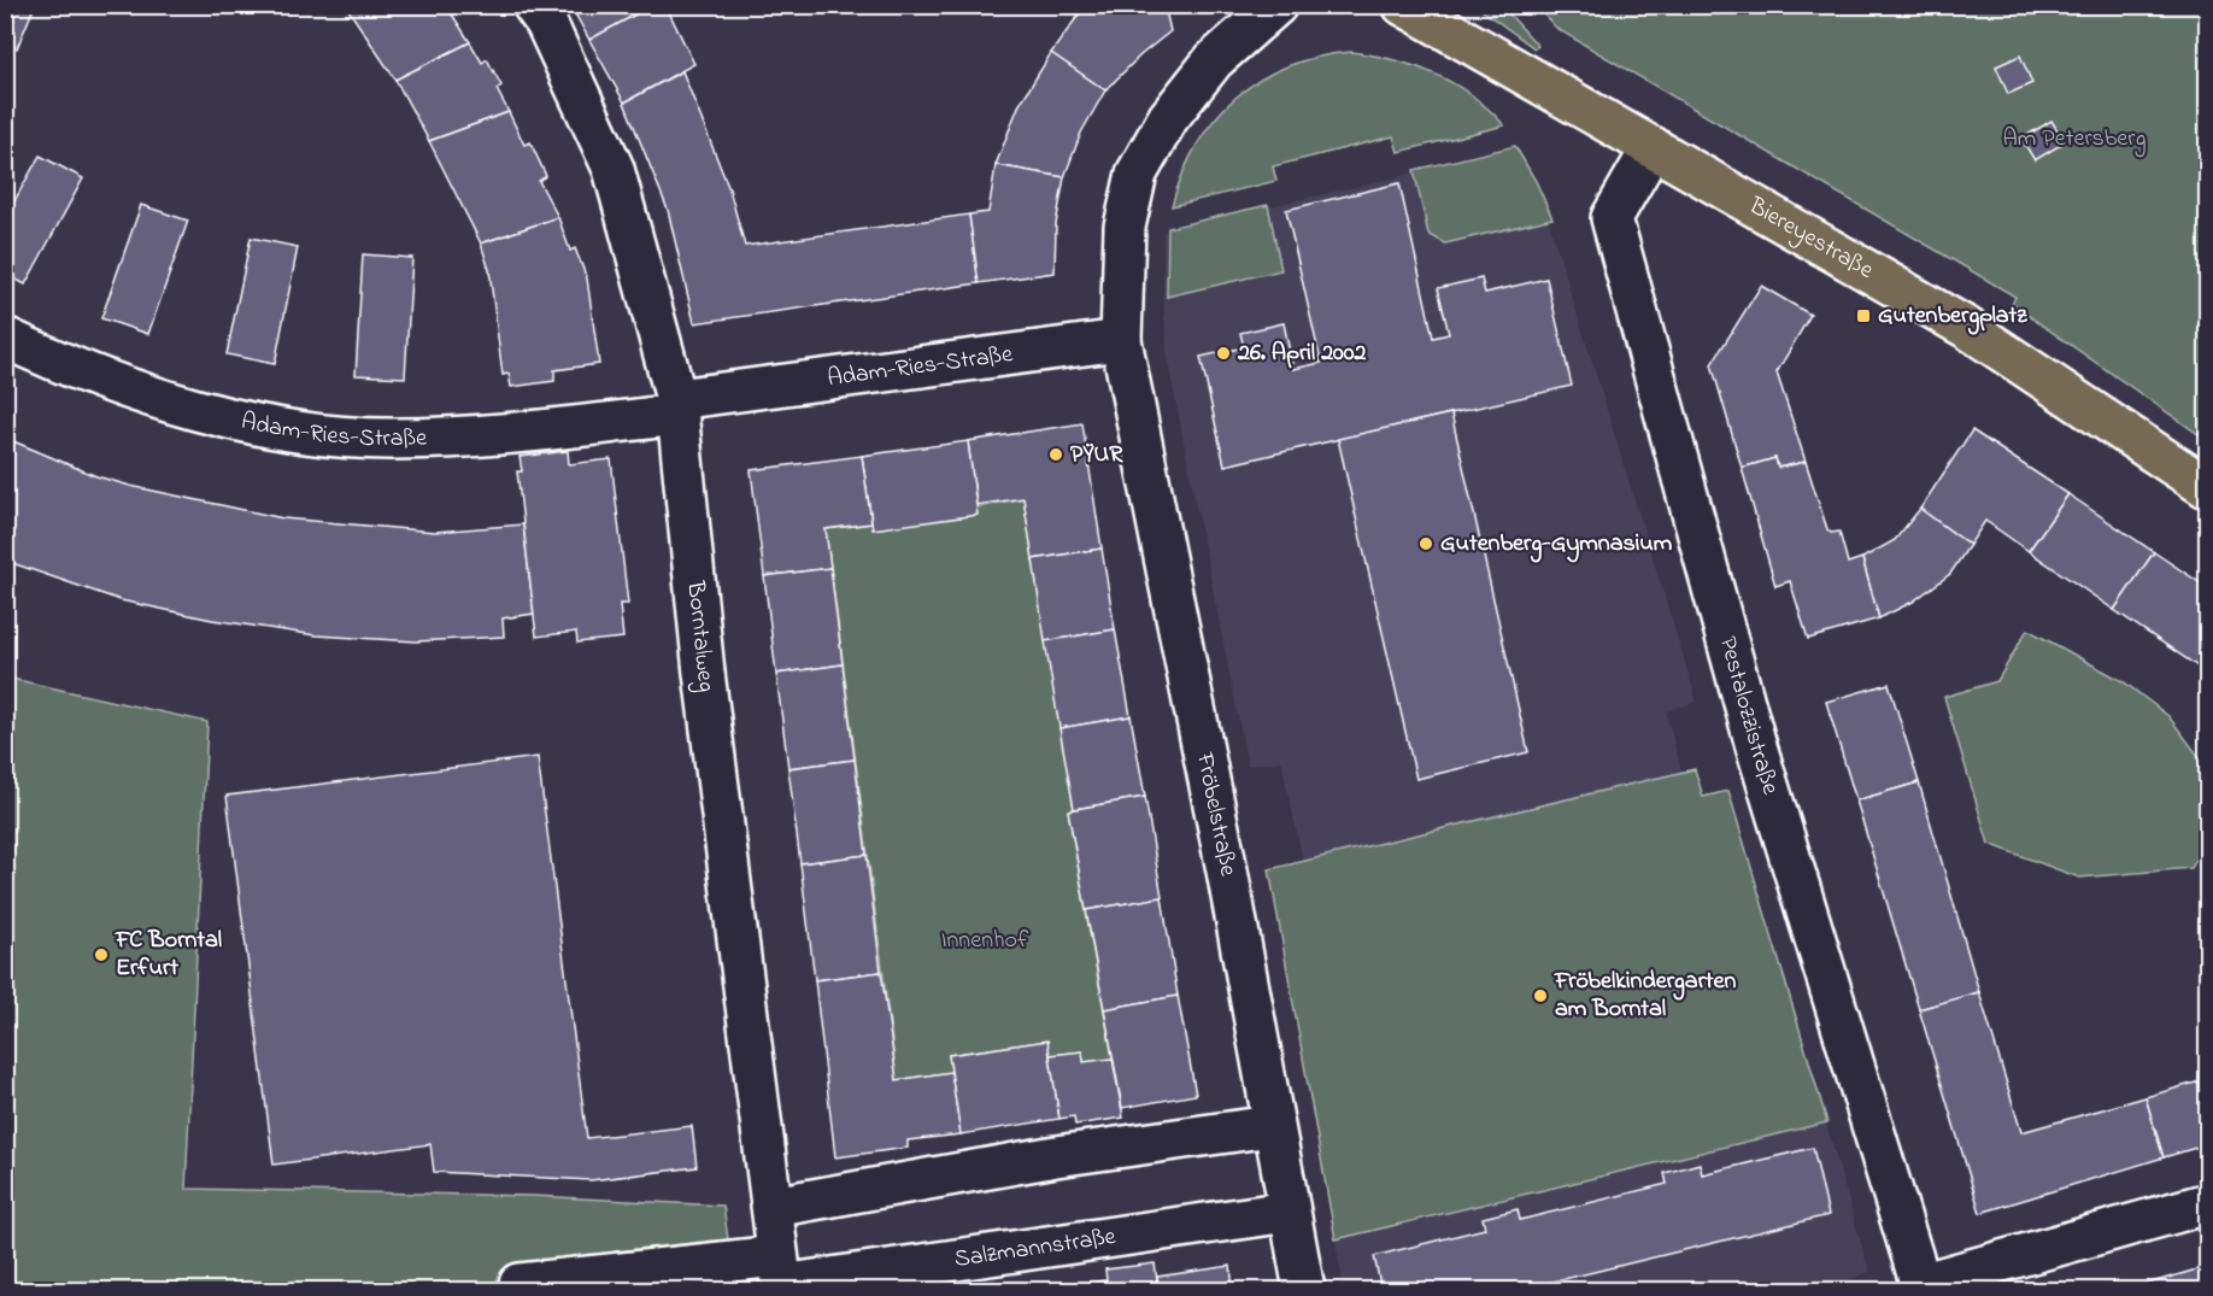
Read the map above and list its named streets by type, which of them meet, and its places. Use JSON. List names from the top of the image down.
{
  "streets": {
    "main road": ["Biereyestraße"],
    "street": [
      "Adam-Ries-Straße",
      "Borntalweg",
      "Pestalozzistraße",
      "Fröbelstraße",
      "Salzmannstraße"
    ]
  },
  "crossings": [
    ["Biereyestraße", "Pestalozzistraße"],
    ["Adam-Ries-Straße", "Borntalweg"],
    ["Adam-Ries-Straße", "Fröbelstraße"],
    ["Borntalweg", "Salzmannstraße"],
    ["Fröbelstraße", "Salzmannstraße"]
  ],
  "parks": ["Am Petersberg", "Innenhof"],
  "places": {
    "transit": ["Gutenbergplatz"],
    "other": [
      "26. April 2002",
      "PŸUR",
      "Gutenberg-Gymnasium",
      "FC Borntal Erfurt",
      "Fröbelkindergarten am Borntal"
    ]
  }
}
